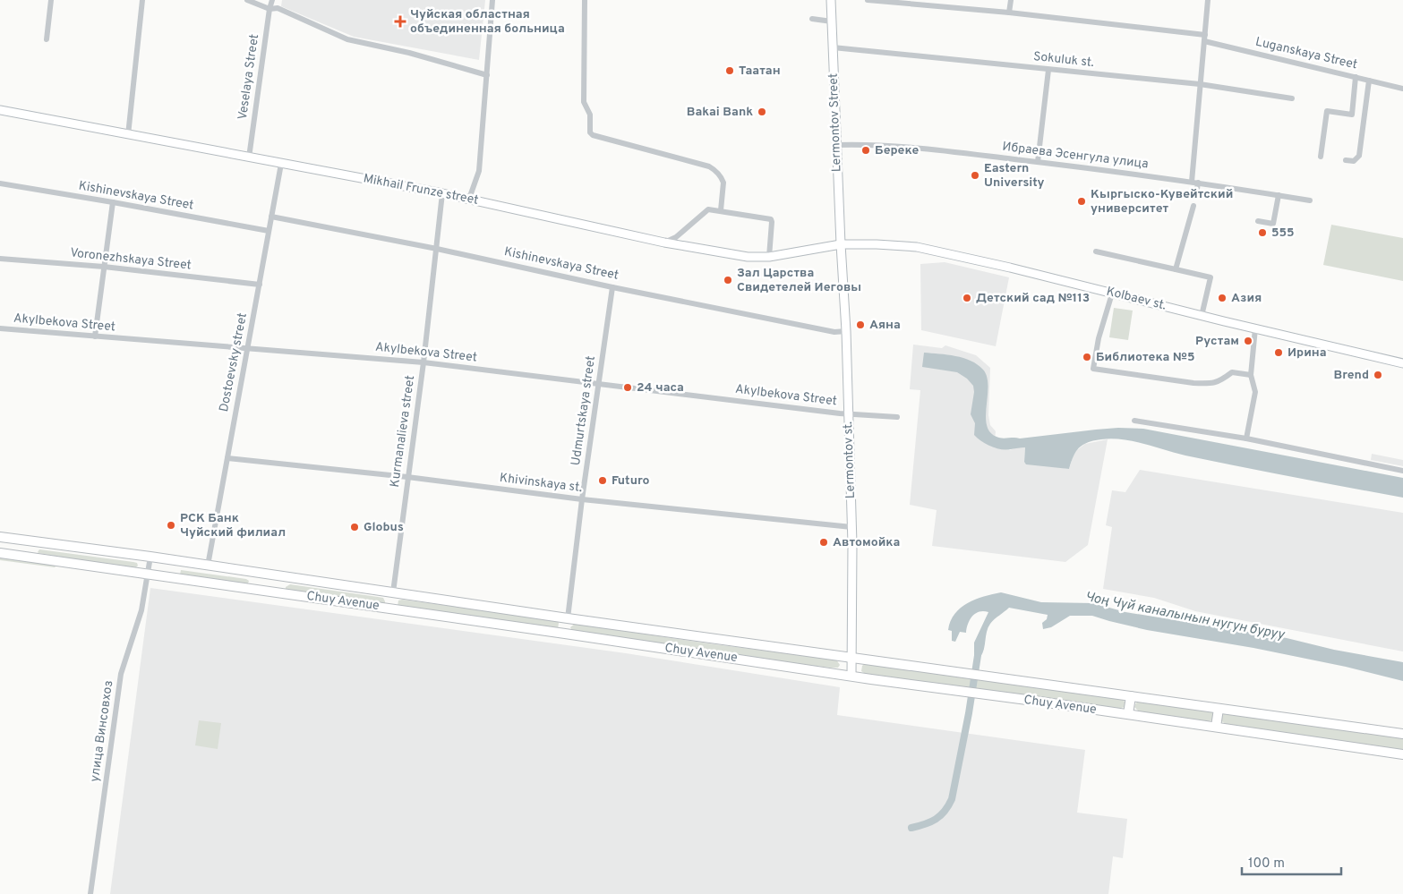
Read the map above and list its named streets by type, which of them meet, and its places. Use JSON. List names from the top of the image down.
{
  "streets": {
    "main road": [
      "Lermontov Street",
      "Mikhail Frunze street",
      "Kolbaev st.",
      "Lermontov st.",
      "Chuy Avenue"
    ],
    "street": [
      "Luganskaya Street",
      "Sokuluk st.",
      "Veselaya Street",
      "Ибраева Эсенгула улица",
      "Kishinevskaya Street",
      "Voronezhskaya Street",
      "Akylbekova Street",
      "Dostoevsky street",
      "Udmurtskaya street",
      "Kurmanalieva street",
      "Khivinskaya st.",
      "улица Винсовхоз"
    ]
  },
  "crossings": [
    ["Sokuluk st.", "Lermontov Street"],
    ["Veselaya Street", "Mikhail Frunze street"],
    ["Lermontov Street", "Ибраева Эсенгула улица"],
    ["Lermontov Street", "Mikhail Frunze street"],
    ["Lermontov Street", "Kolbaev st."],
    ["Lermontov Street", "Lermontov st."],
    ["Mikhail Frunze street", "Kolbaev st."],
    ["Mikhail Frunze street", "Dostoevsky street"],
    ["Mikhail Frunze street", "Kurmanalieva street"],
    ["Mikhail Frunze street", "Lermontov st."],
    ["Kishinevskaya Street", "Dostoevsky street"],
    ["Kishinevskaya Street", "Udmurtskaya street"],
    ["Kishinevskaya Street", "Kurmanalieva street"],
    ["Kishinevskaya Street", "Lermontov st."],
    ["Voronezhskaya Street", "Dostoevsky street"],
    ["Kolbaev st.", "Lermontov st."],
    ["Akylbekova Street", "Dostoevsky street"],
    ["Akylbekova Street", "Udmurtskaya street"],
    ["Akylbekova Street", "Kurmanalieva street"],
    ["Akylbekova Street", "Lermontov st."],
    ["Dostoevsky street", "Khivinskaya st."],
    ["Dostoevsky street", "Chuy Avenue"],
    ["Udmurtskaya street", "Khivinskaya st."],
    ["Udmurtskaya street", "Chuy Avenue"],
    ["Kurmanalieva street", "Khivinskaya st."],
    ["Kurmanalieva street", "Chuy Avenue"],
    ["Lermontov st.", "Khivinskaya st."],
    ["Lermontov st.", "Chuy Avenue"],
    ["Chuy Avenue", "улица Винсовхоз"]
  ],
  "water": ["Чоң Чүй каналынын нугун буруу"],
  "places": {
    "health": ["Чуйская областная объединенная больница"],
    "other": [
      "Таатан",
      "Bakai Bank",
      "Береке",
      "Eastern University",
      "Кыргыско-Кувейтский университет",
      "555",
      "Зал Царства Свидетелей Иеговы",
      "Детский сад №113",
      "Азия",
      "Аяна",
      "Рустам",
      "Ирина",
      "Библиотека №5",
      "Brend",
      "24 часа",
      "Futuro",
      "РСК Банк Чуйский филиал",
      "Globus",
      "Автомойка"
    ]
  },
  "scale_bar": "100 m"
}
